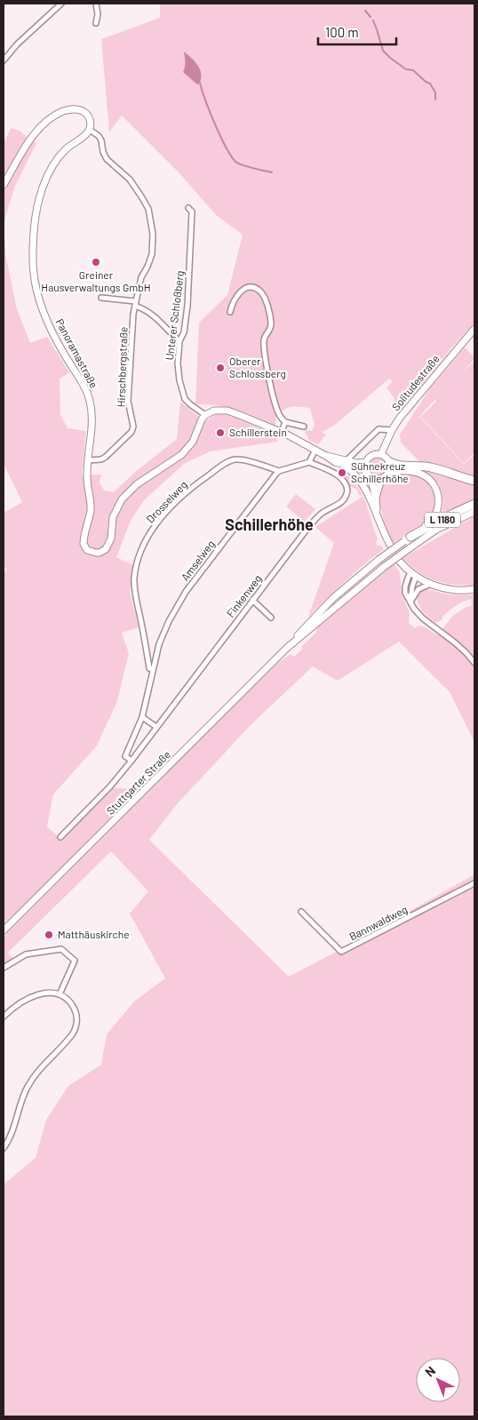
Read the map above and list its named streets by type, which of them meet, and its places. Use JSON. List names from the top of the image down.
{
  "streets": {
    "highway": ["L 1180"],
    "main road": ["Panoramastraße", "Solitudestraße", "Stuttgarter Straße"],
    "street": [
      "Unterer Schloßberg",
      "Hirschbergstraße",
      "Drosselweg",
      "Amselweg",
      "Finkenweg",
      "Bannwaldweg"
    ]
  },
  "crossings": [
    ["Unterer Schloßberg", "Panoramastraße"],
    ["Panoramastraße", "Hirschbergstraße"],
    ["Solitudestraße", "Stuttgarter Straße"],
    ["Drosselweg", "Amselweg"],
    ["L 1180", "Stuttgarter Straße"],
    ["Amselweg", "Finkenweg"]
  ],
  "districts": ["Schillerhöhe"],
  "places": [
    "Greiner Hausverwaltungs GmbH",
    "Oberer Schlossberg",
    "Schillerstein",
    "Sühnekreuz Schillerhöhe",
    "Matthäuskirche"
  ],
  "scale_bar": "100 m",
  "north": "top left"
}
